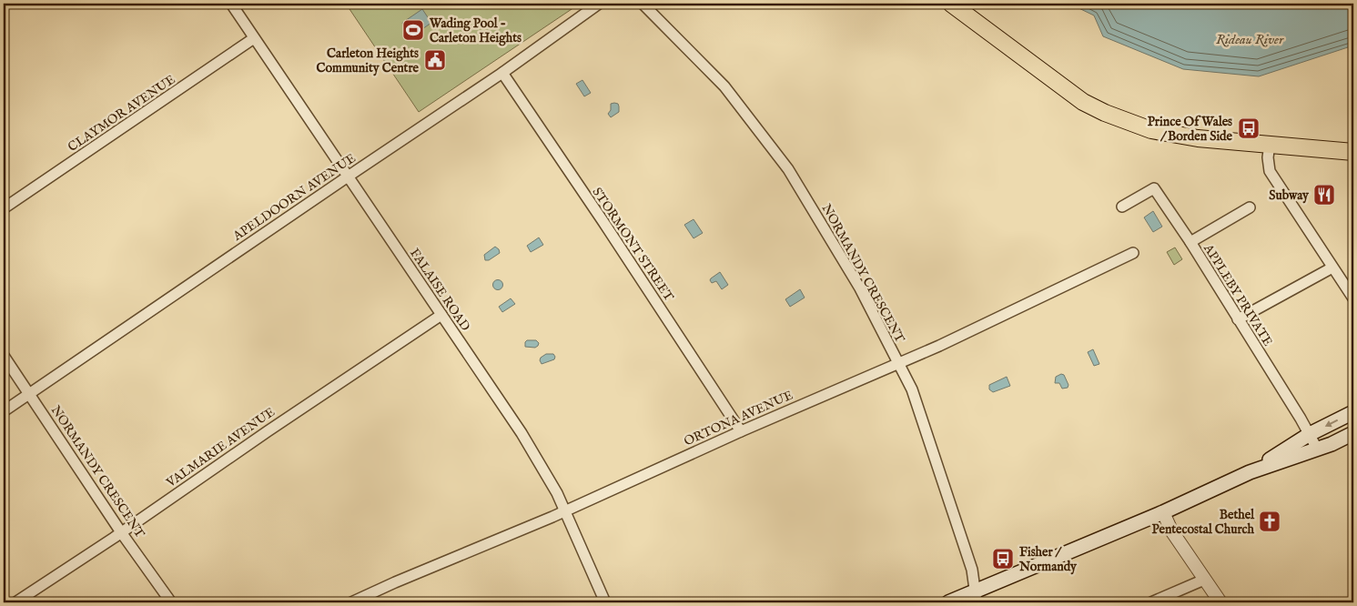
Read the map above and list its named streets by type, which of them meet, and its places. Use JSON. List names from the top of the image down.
{
  "streets": {
    "street": [
      "CLAYMOR AVENUE",
      "APELDOORN AVENUE",
      "STORMONT STREET",
      "NORMANDY CRESCENT",
      "FALAISE ROAD",
      "APPLEBY PRIVATE",
      "ORTONA AVENUE",
      "VALMARIE AVENUE"
    ]
  },
  "crossings": [
    ["CLAYMOR AVENUE", "FALAISE ROAD"],
    ["APELDOORN AVENUE", "STORMONT STREET"],
    ["APELDOORN AVENUE", "NORMANDY CRESCENT"],
    ["APELDOORN AVENUE", "FALAISE ROAD"],
    ["STORMONT STREET", "ORTONA AVENUE"],
    ["NORMANDY CRESCENT", "ORTONA AVENUE"],
    ["NORMANDY CRESCENT", "VALMARIE AVENUE"],
    ["FALAISE ROAD", "ORTONA AVENUE"],
    ["FALAISE ROAD", "VALMARIE AVENUE"]
  ],
  "water": ["Rideau River"],
  "places": {
    "sports": ["Wading Pool - Carleton Heights"],
    "public building": ["Carleton Heights Community Centre"],
    "bus stop": ["Prince Of Wales / Borden Side", "Fisher / Normandy"],
    "restaurant": ["Subway"],
    "church": ["Bethel Pentecostal Church"]
  }
}
